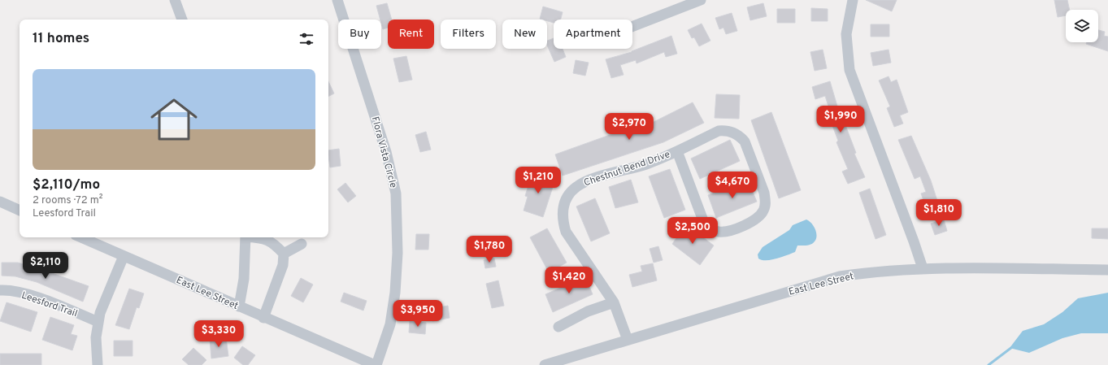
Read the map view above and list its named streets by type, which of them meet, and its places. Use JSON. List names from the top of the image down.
{
  "streets": {
    "street": [
      "Flora Vista Circle",
      "Chestnut Bend Drive",
      "East Lee Street",
      "Leesford Trail"
    ]
  },
  "crossings": [
    ["Flora Vista Circle", "East Lee Street"],
    ["Chestnut Bend Drive", "East Lee Street"]
  ],
  "page": {
    "chip": [
      "Buy",
      "Rent",
      "Filters",
      "New",
      "Apartment"
    ],
    "heading": "11 homes",
    "list": [
      {
        "name": "$2,110/mo",
        "note": "2 rooms · 72 m² · Leesford Trail"
      }
    ],
    "price": [
      "$1,990",
      "$2,970",
      "$1,210",
      "$4,670",
      "$1,810",
      "$2,500",
      "$1,780",
      "$2,110",
      "$1,420",
      "$3,950",
      "$3,330"
    ]
  }
}
